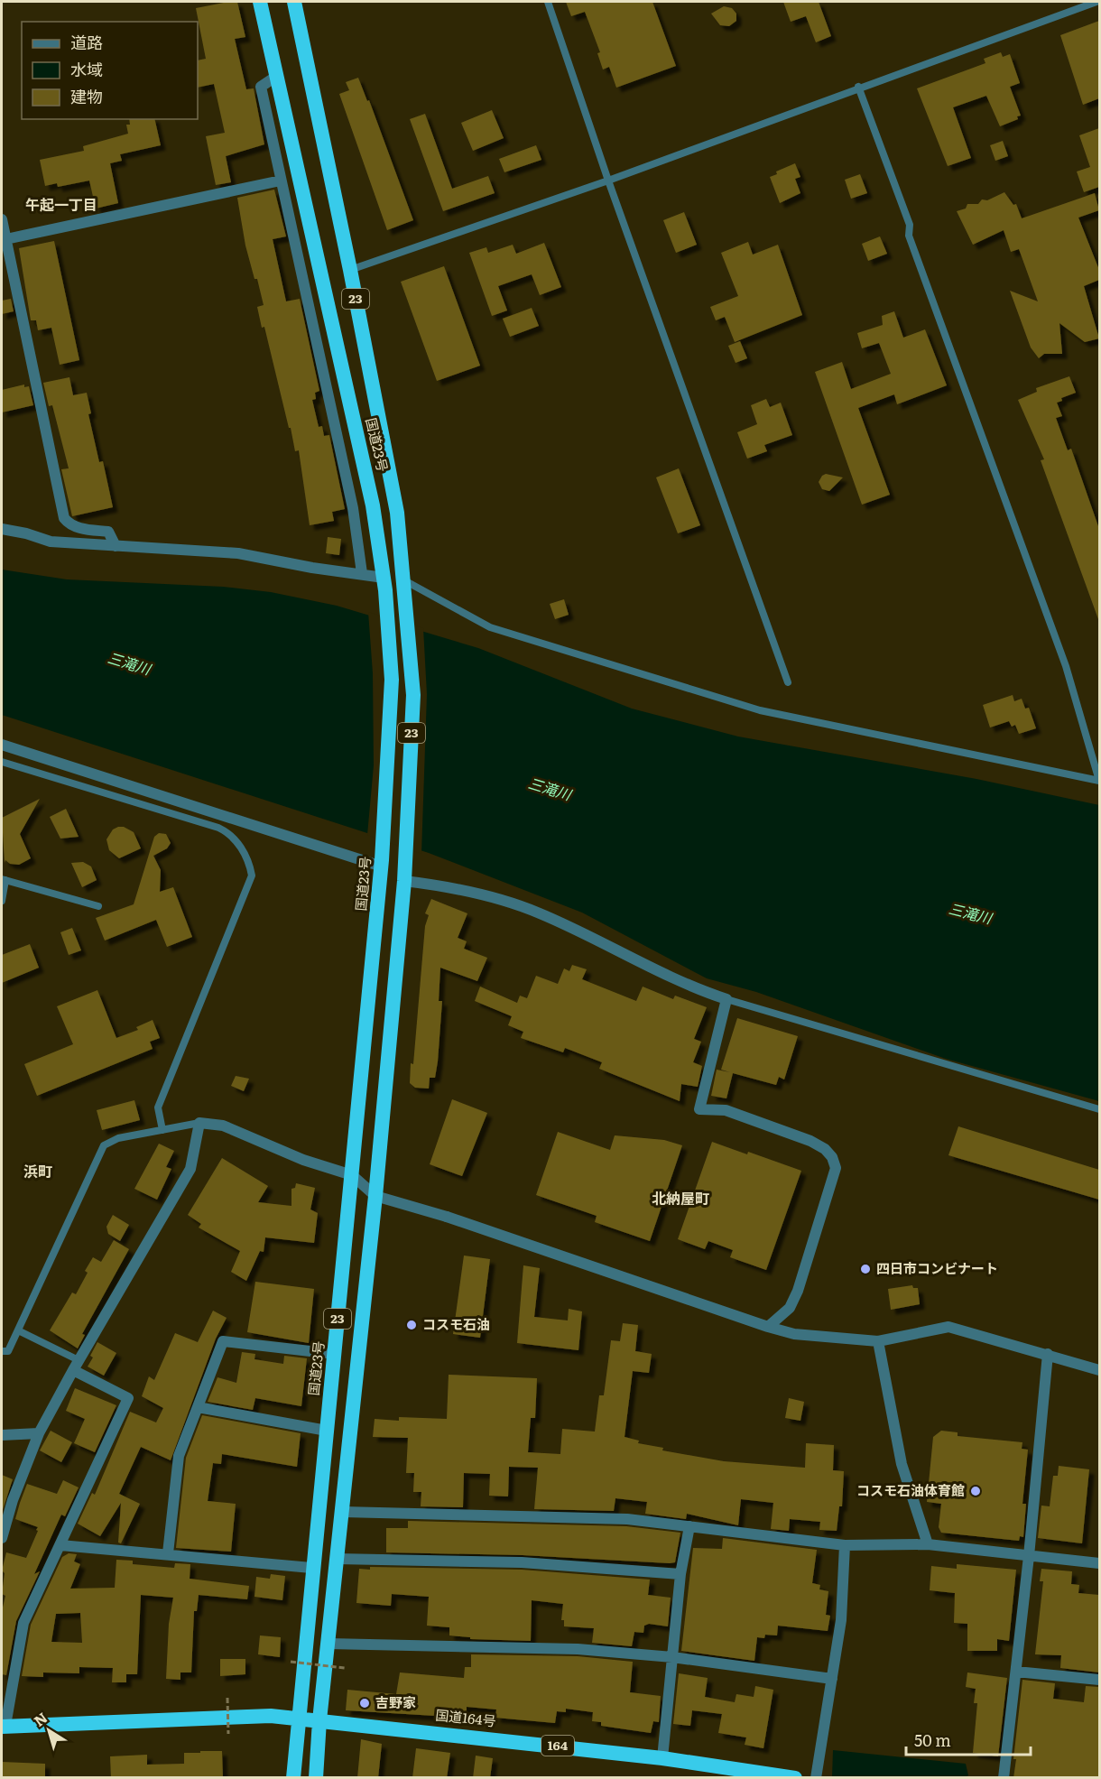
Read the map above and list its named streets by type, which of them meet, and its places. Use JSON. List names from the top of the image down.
{
  "streets": {
    "highway": [
      "23",
      "国道23号",
      "国道164号",
      "164"
    ]
  },
  "crossings": [
    ["国道23号", "国道164号"]
  ],
  "districts": ["午起一丁目", "浜町", "北納屋町"],
  "water": ["三滝川"],
  "places": [
    "四日市コンビナート",
    "コスモ石油",
    "コスモ石油体育館",
    "吉野家"
  ],
  "legend": ["道路", "水域", "建物"],
  "scale_bar": "50 m",
  "north": "top left"
}
